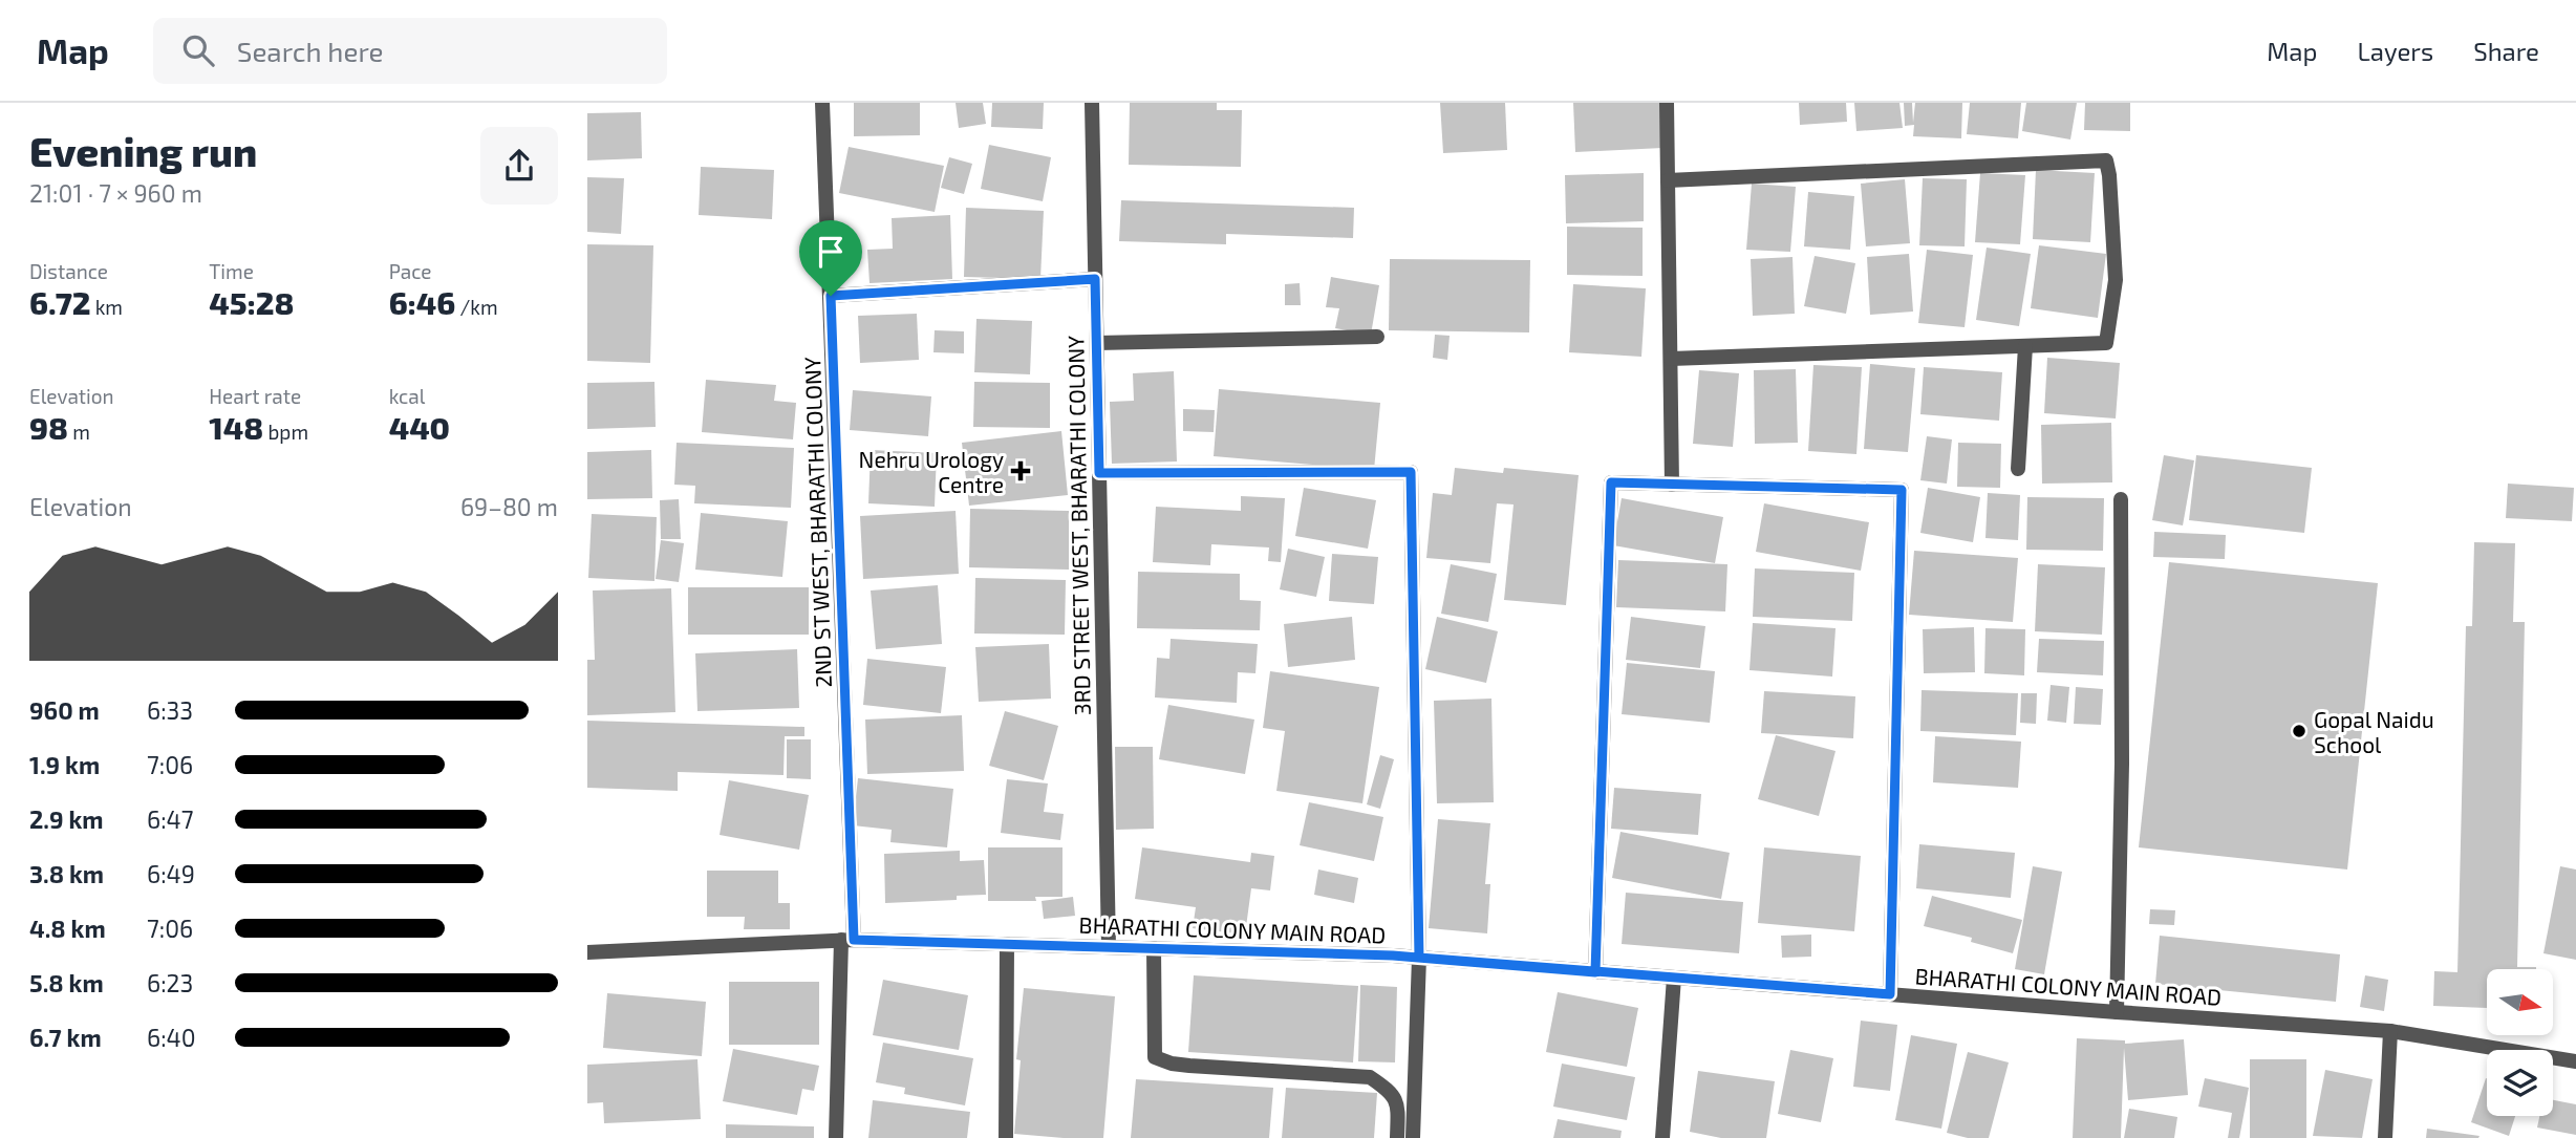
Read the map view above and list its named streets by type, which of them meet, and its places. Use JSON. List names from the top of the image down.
{
  "streets": {
    "street": ["2ND ST WEST, BHARATHI COLONY", "3RD STREET WEST, BHARATHI COLONY", "BHARATHI COLONY MAIN ROAD"]
  },
  "crossings": [
    ["2ND ST WEST, BHARATHI COLONY", "BHARATHI COLONY MAIN ROAD"],
    ["3RD STREET WEST, BHARATHI COLONY", "BHARATHI COLONY MAIN ROAD"]
  ],
  "places": {
    "health": ["Nehru Urology Centre"],
    "other": ["Gopal Naidu School"]
  },
  "north": "right",
  "page": {
    "header": "Map",
    "search": "Search here",
    "nav": ["Map", "Layers", "Share"],
    "heading": ["Evening run", "21:01 · 7 × 960 m"],
    "stats": [
      ["Distance", "6.72 km"],
      ["Time", "45:28"],
      ["Pace", "6:46 /km"],
      ["Elevation", "98 m"],
      ["Heart rate", "148 bpm"],
      ["kcal", "440"]
    ],
    "chart": ["Elevation", "69–80 m"],
    "list": [
      {
        "name": "960 m",
        "note": "6:33"
      },
      {
        "name": "1.9 km",
        "note": "7:06"
      },
      {
        "name": "2.9 km",
        "note": "6:47"
      },
      {
        "name": "3.8 km",
        "note": "6:49"
      },
      {
        "name": "4.8 km",
        "note": "7:06"
      },
      {
        "name": "5.8 km",
        "note": "6:23"
      },
      {
        "name": "6.7 km",
        "note": "6:40"
      }
    ]
  }
}
